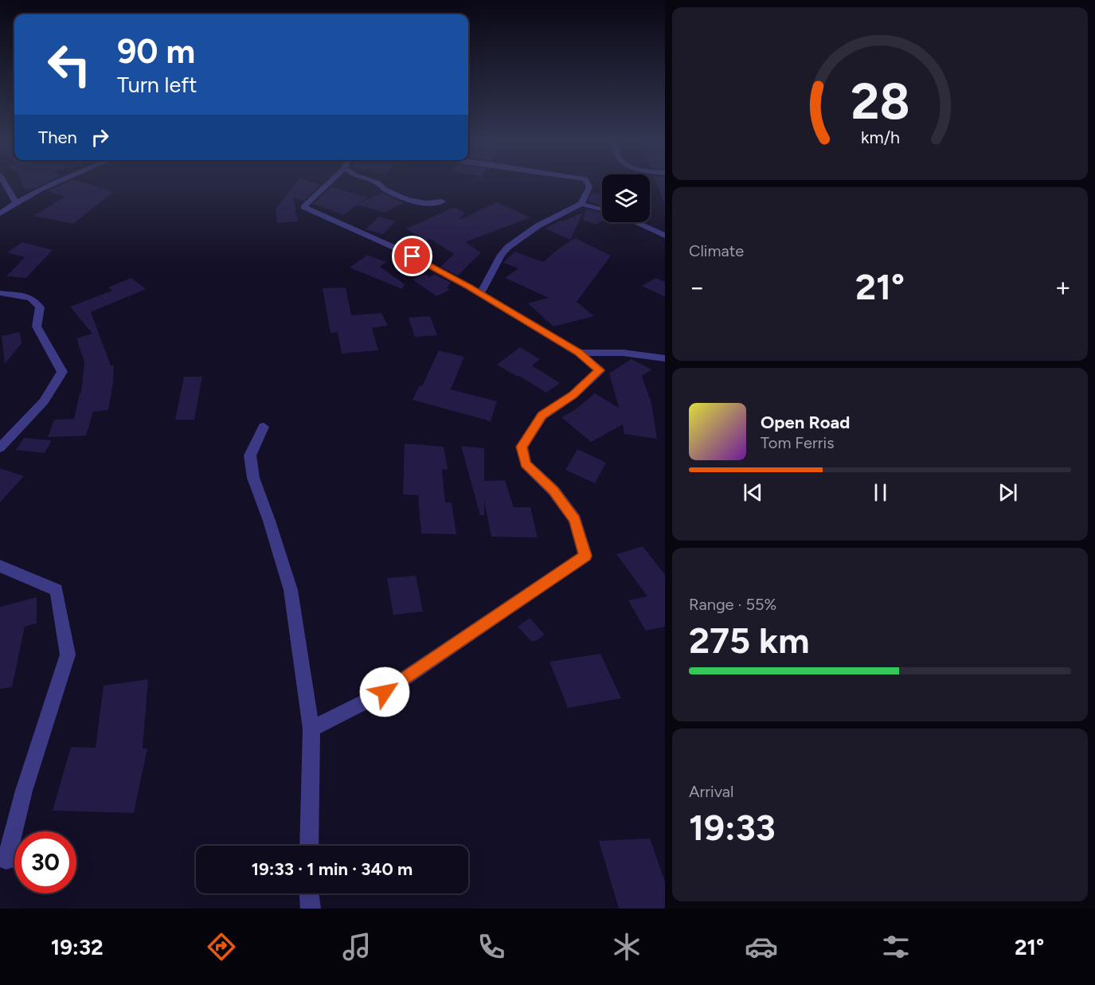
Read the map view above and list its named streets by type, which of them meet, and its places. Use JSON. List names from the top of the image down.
{
  "page": {
    "turn": ["90 m", "Turn left"],
    "then": "Then",
    "tile": [
      "Climate",
      ["Range · 55%", "275 km"],
      ["Arrival", "19:33"]
    ],
    "heat": ["−", "21°", "+"],
    "song": ["Open Road", "Tom Ferris"],
    "limit": "30",
    "trip": "19:33 · 1 min · 340 m",
    "tabs": ["19:32", "21°"],
    "gauge": ["28", "km/h"]
  }
}
